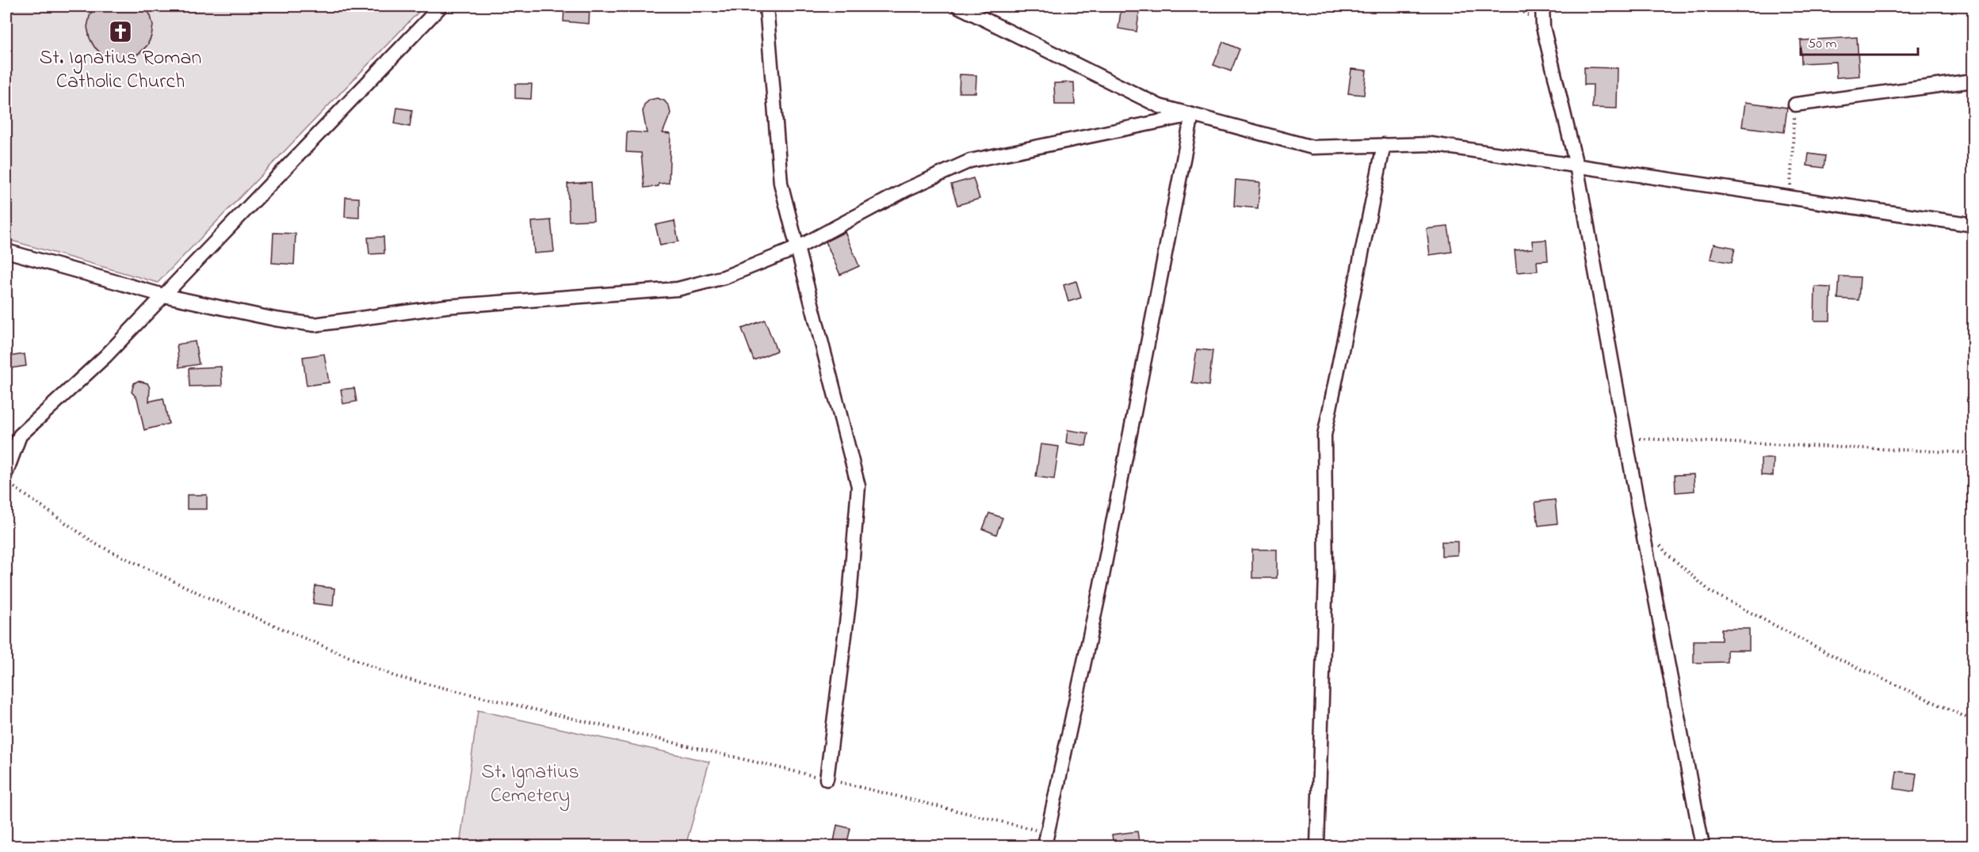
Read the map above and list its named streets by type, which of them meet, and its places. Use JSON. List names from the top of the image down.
{
  "parks": ["St. Ignatius Cemetery"],
  "places": {
    "church": ["St. Ignatius Roman Catholic Church"]
  },
  "scale_bar": "50 m"
}
